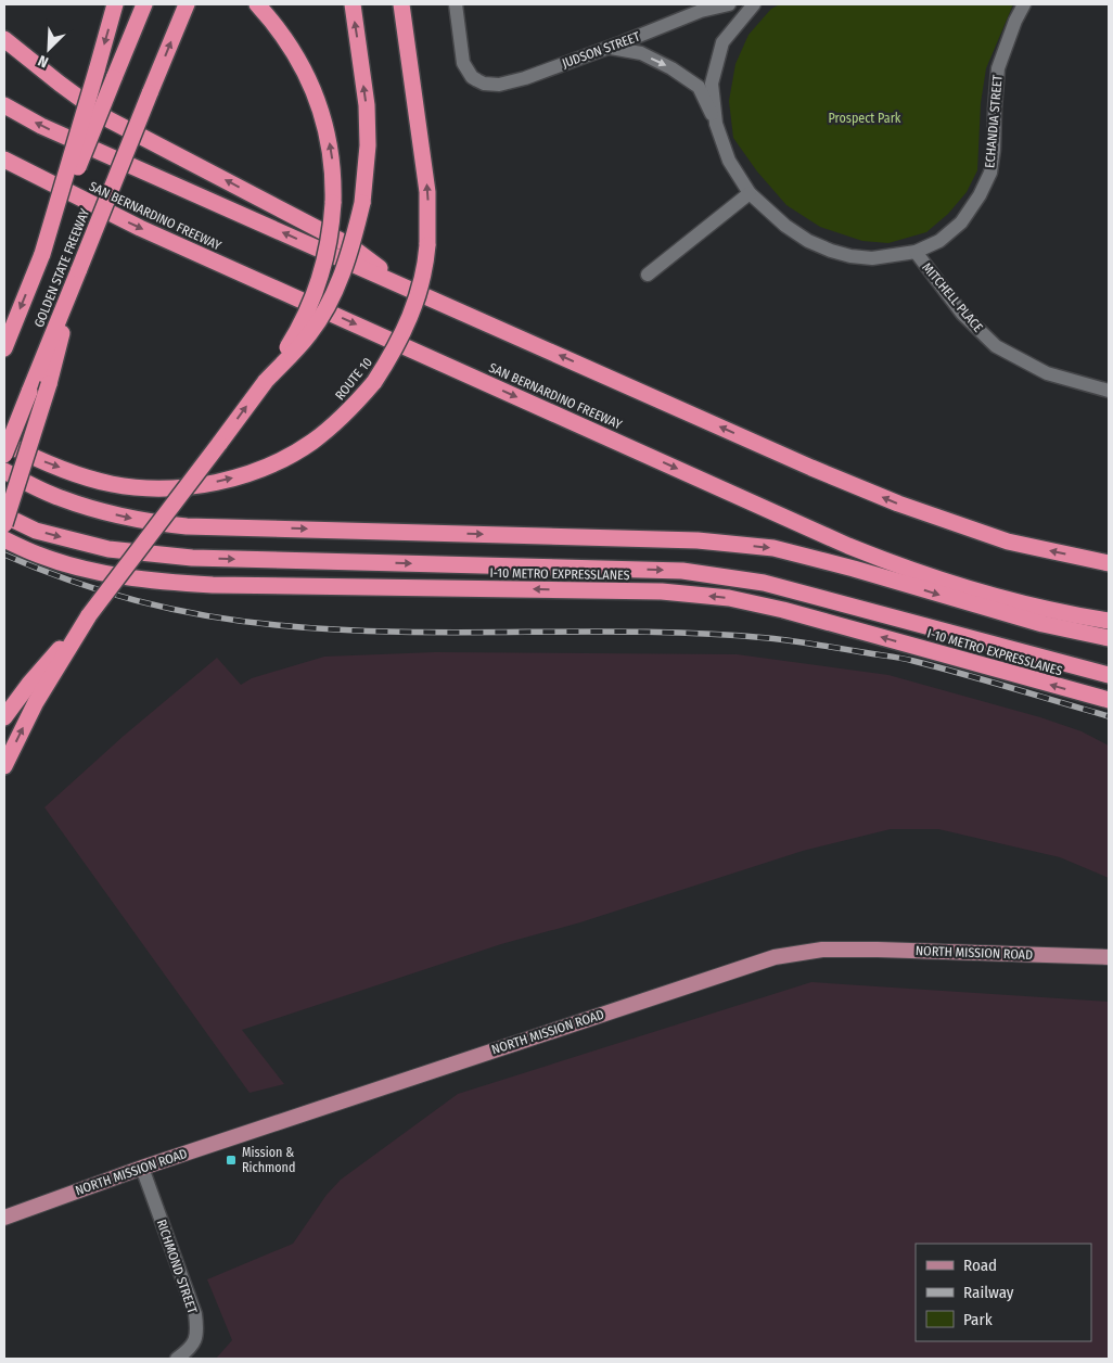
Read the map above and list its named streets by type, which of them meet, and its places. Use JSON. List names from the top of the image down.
{
  "streets": {
    "highway": [
      "SAN BERNARDINO FREEWAY",
      "GOLDEN STATE FREEWAY",
      "ROUTE 10",
      "I-10 METRO EXPRESSLANES"
    ],
    "main road": ["NORTH MISSION ROAD"],
    "street": [
      "JUDSON STREET",
      "ECHANDIA STREET",
      "MITCHELL PLACE",
      "RICHMOND STREET"
    ]
  },
  "crossings": [
    ["ECHANDIA STREET", "MITCHELL PLACE"],
    ["NORTH MISSION ROAD", "RICHMOND STREET"]
  ],
  "parks": ["Prospect Park"],
  "places": {
    "transit": ["Mission & Richmond"]
  },
  "legend": ["Road", "Railway", "Park"],
  "north": "bottom left"
}
